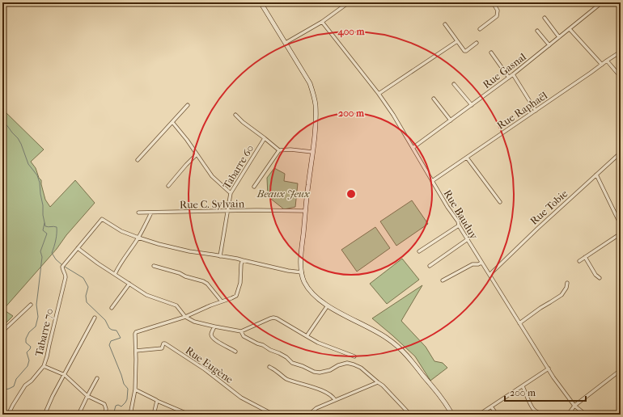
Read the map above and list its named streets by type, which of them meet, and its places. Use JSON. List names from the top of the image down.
{
  "streets": {
    "street": [
      "Rue Gasnal",
      "Rue Raphaël",
      "Tabarre 60",
      "Rue C. Sylvain",
      "Rue Tobie",
      "Rue Bauduy",
      "Tabarre 70",
      "Rue Eugène"
    ]
  },
  "crossings": [
    ["Rue Gasnal", "Rue Bauduy"],
    ["Rue Raphaël", "Rue Bauduy"],
    ["Tabarre 60", "Rue C. Sylvain"],
    ["Rue Tobie", "Rue Bauduy"]
  ],
  "parks": ["Beaux Jeux"],
  "scale_bar": "200 m",
  "rings": ["400 m", "200 m"]
}
